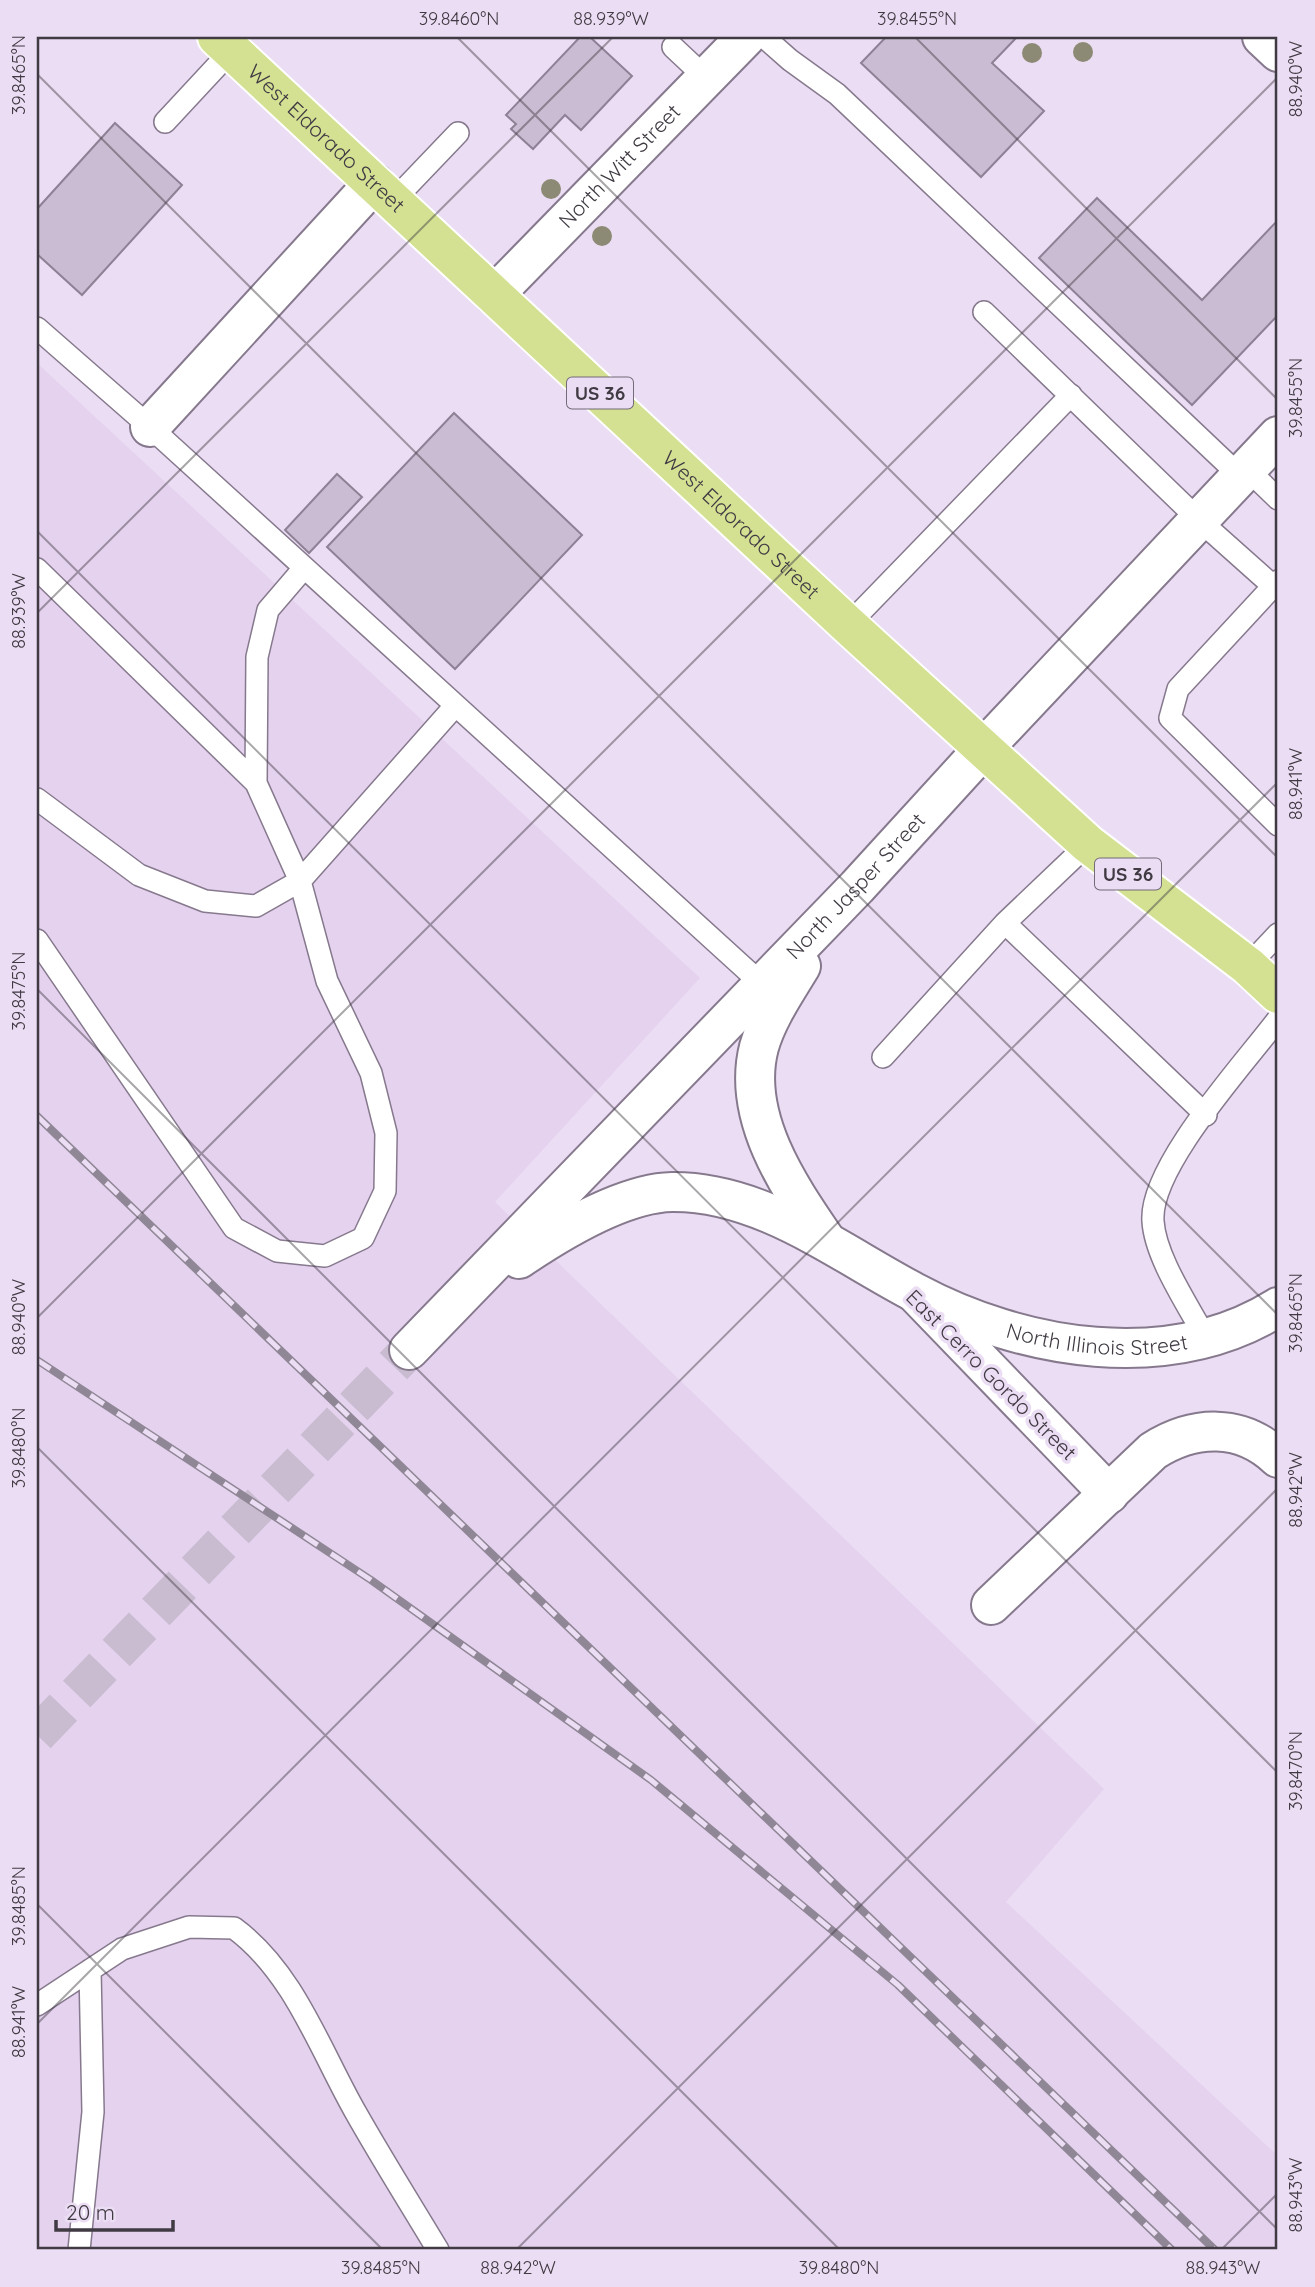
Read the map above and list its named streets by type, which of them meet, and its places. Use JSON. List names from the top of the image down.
{
  "streets": {
    "main road": ["West Eldorado Street", "US 36"],
    "street": [
      "North Witt Street",
      "North Jasper Street",
      "North Illinois Street",
      "East Cerro Gordo Street"
    ]
  },
  "crossings": [
    ["West Eldorado Street", "North Witt Street"],
    ["West Eldorado Street", "North Jasper Street"],
    ["North Jasper Street", "East Cerro Gordo Street"],
    ["North Illinois Street", "East Cerro Gordo Street"]
  ],
  "scale_bar": "20 m",
  "coordinates": [
    "39.8460°N",
    "88.939°W",
    "39.8455°N",
    "39.8465°N",
    "88.940°W",
    "88.941°W",
    "39.8475°N",
    "39.8480°N",
    "88.942°W",
    "39.8470°N",
    "39.8485°N",
    "88.943°W"
  ]
}
